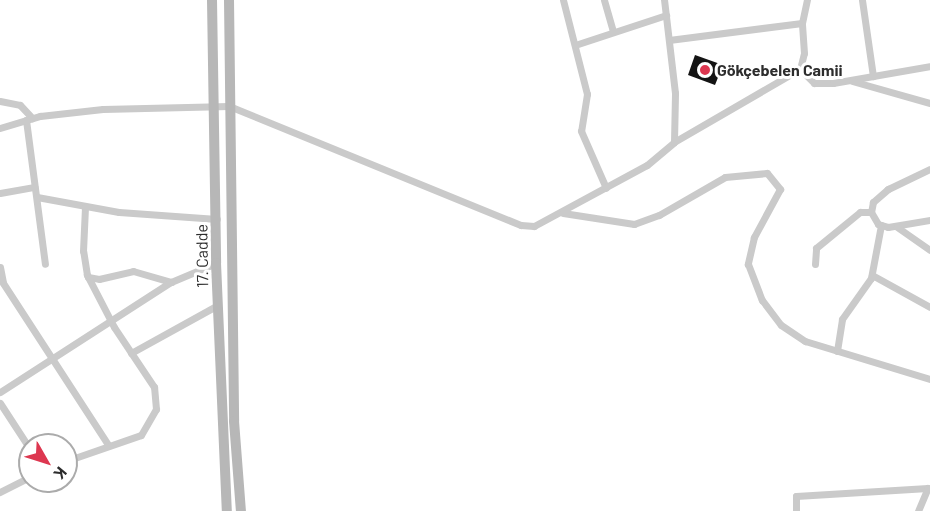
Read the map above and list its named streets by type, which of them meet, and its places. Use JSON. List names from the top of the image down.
{
  "streets": {
    "street": ["17. Cadde"]
  },
  "places": ["Gökçebelen Camii"],
  "north": "bottom right"
}
